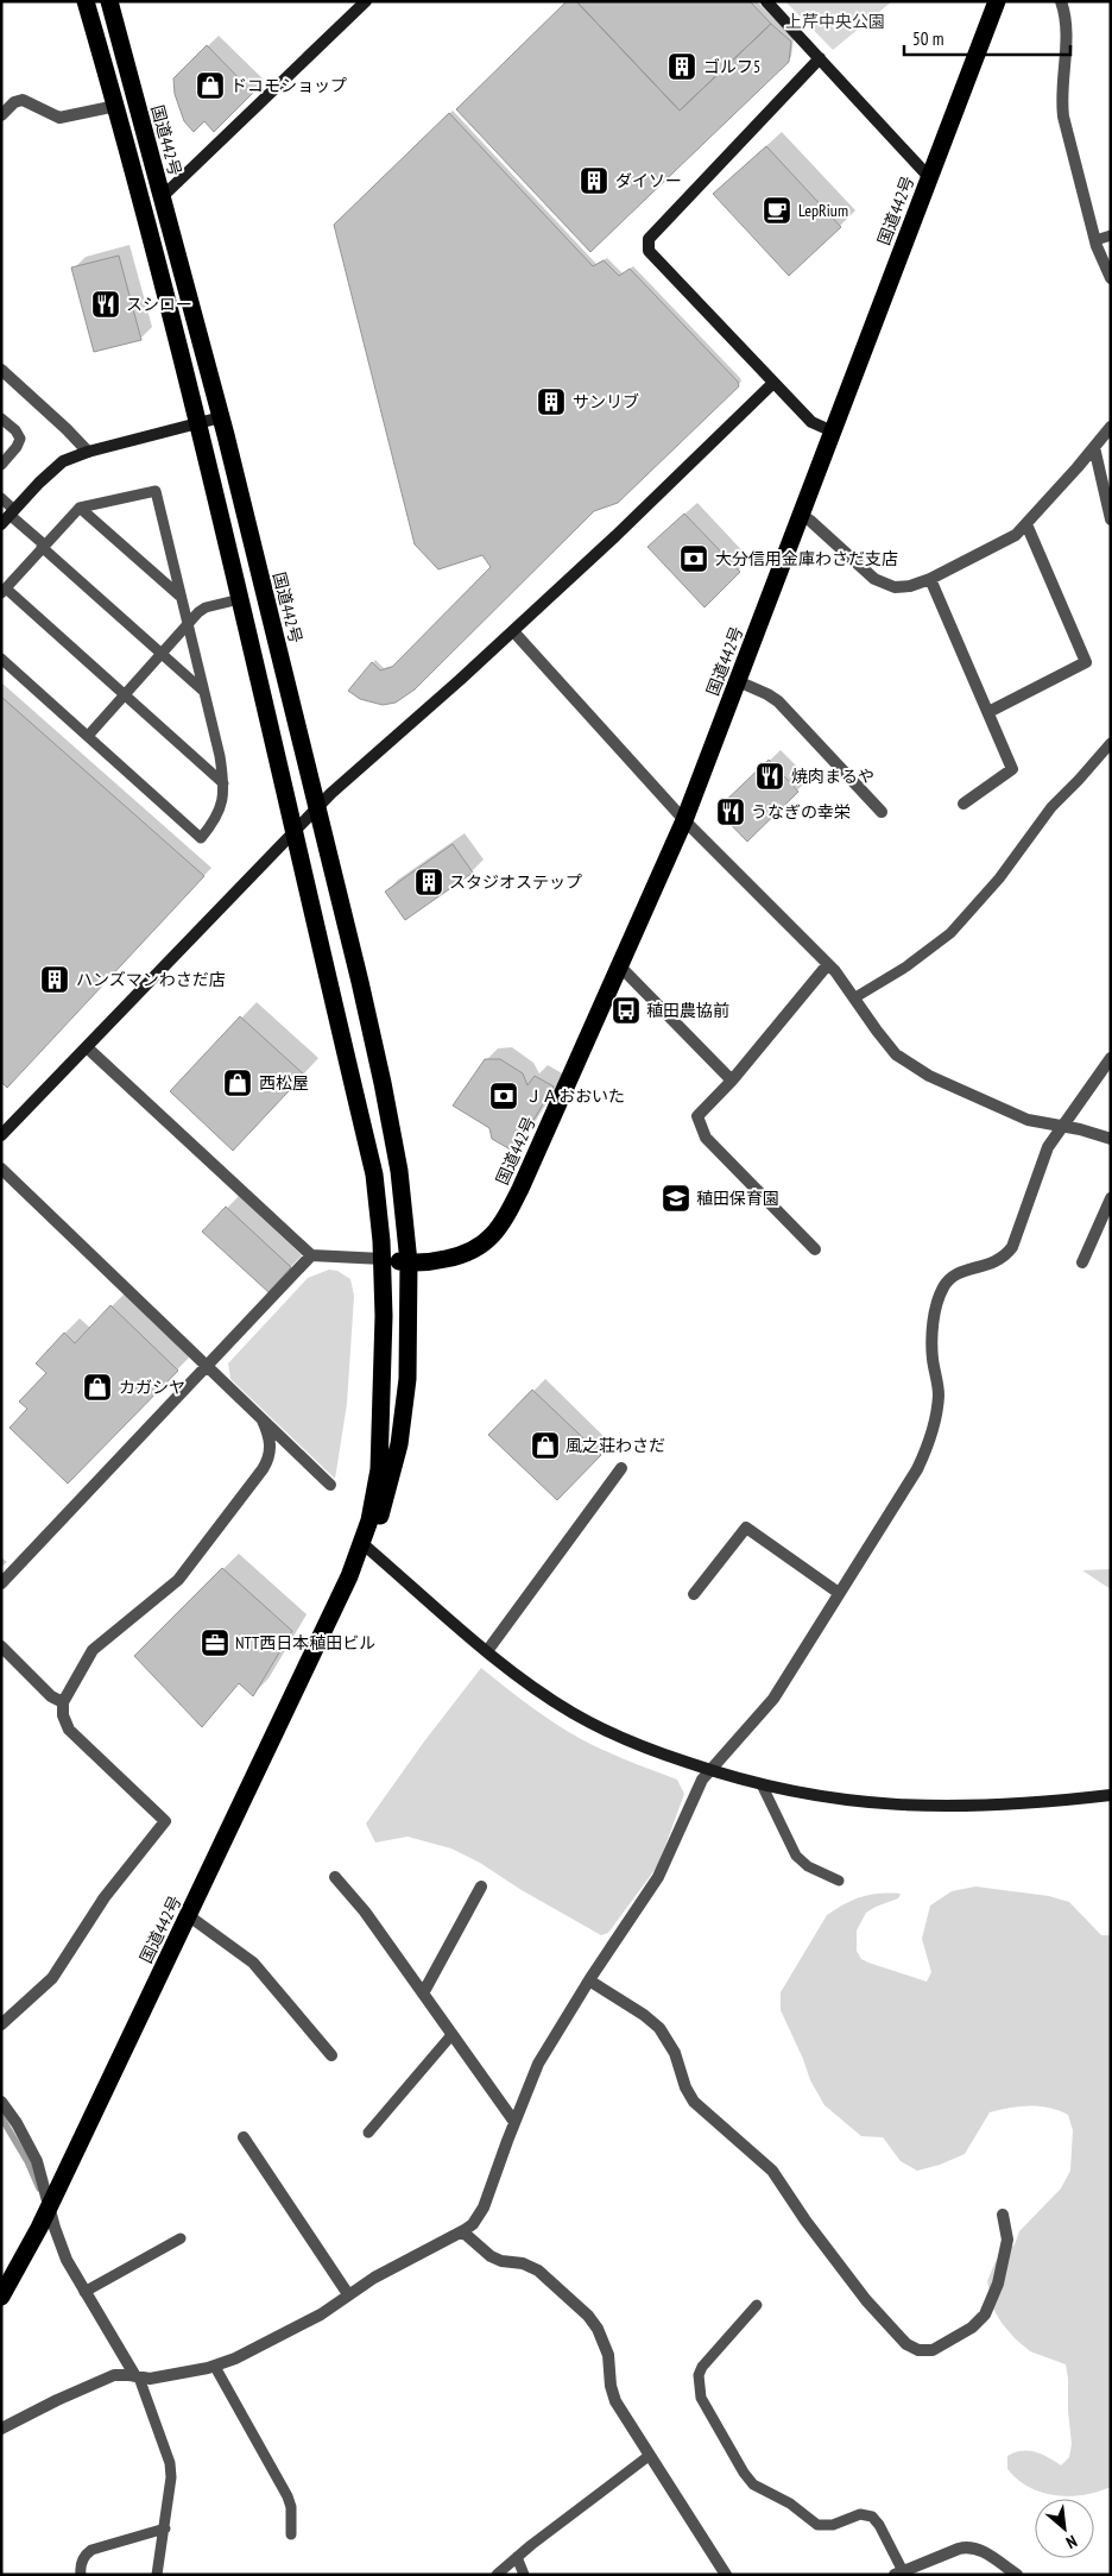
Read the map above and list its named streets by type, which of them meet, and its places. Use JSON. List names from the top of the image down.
{
  "streets": {
    "highway": ["国道442号"]
  },
  "parks": ["上芹中央公園"],
  "places": {
    "building": [
      "ゴルフ5",
      "ダイソー",
      "サンリブ",
      "スタジオステップ",
      "ハンズマンわさだ店"
    ],
    "shop": [
      "ドコモショップ",
      "西松屋",
      "カガシヤ",
      "風之荘わさだ"
    ],
    "cafe": ["LepRium"],
    "restaurant": ["スシロー", "焼肉まるや", "うなぎの幸栄"],
    "bank": ["大分信用金庫わさだ支店", "ＪＡおおいた"],
    "bus stop": ["稙田農協前"],
    "school or university": ["稙田保育園"],
    "office": ["NTT西日本稙田ビル"]
  },
  "scale_bar": "50 m",
  "north": "bottom right"
}
